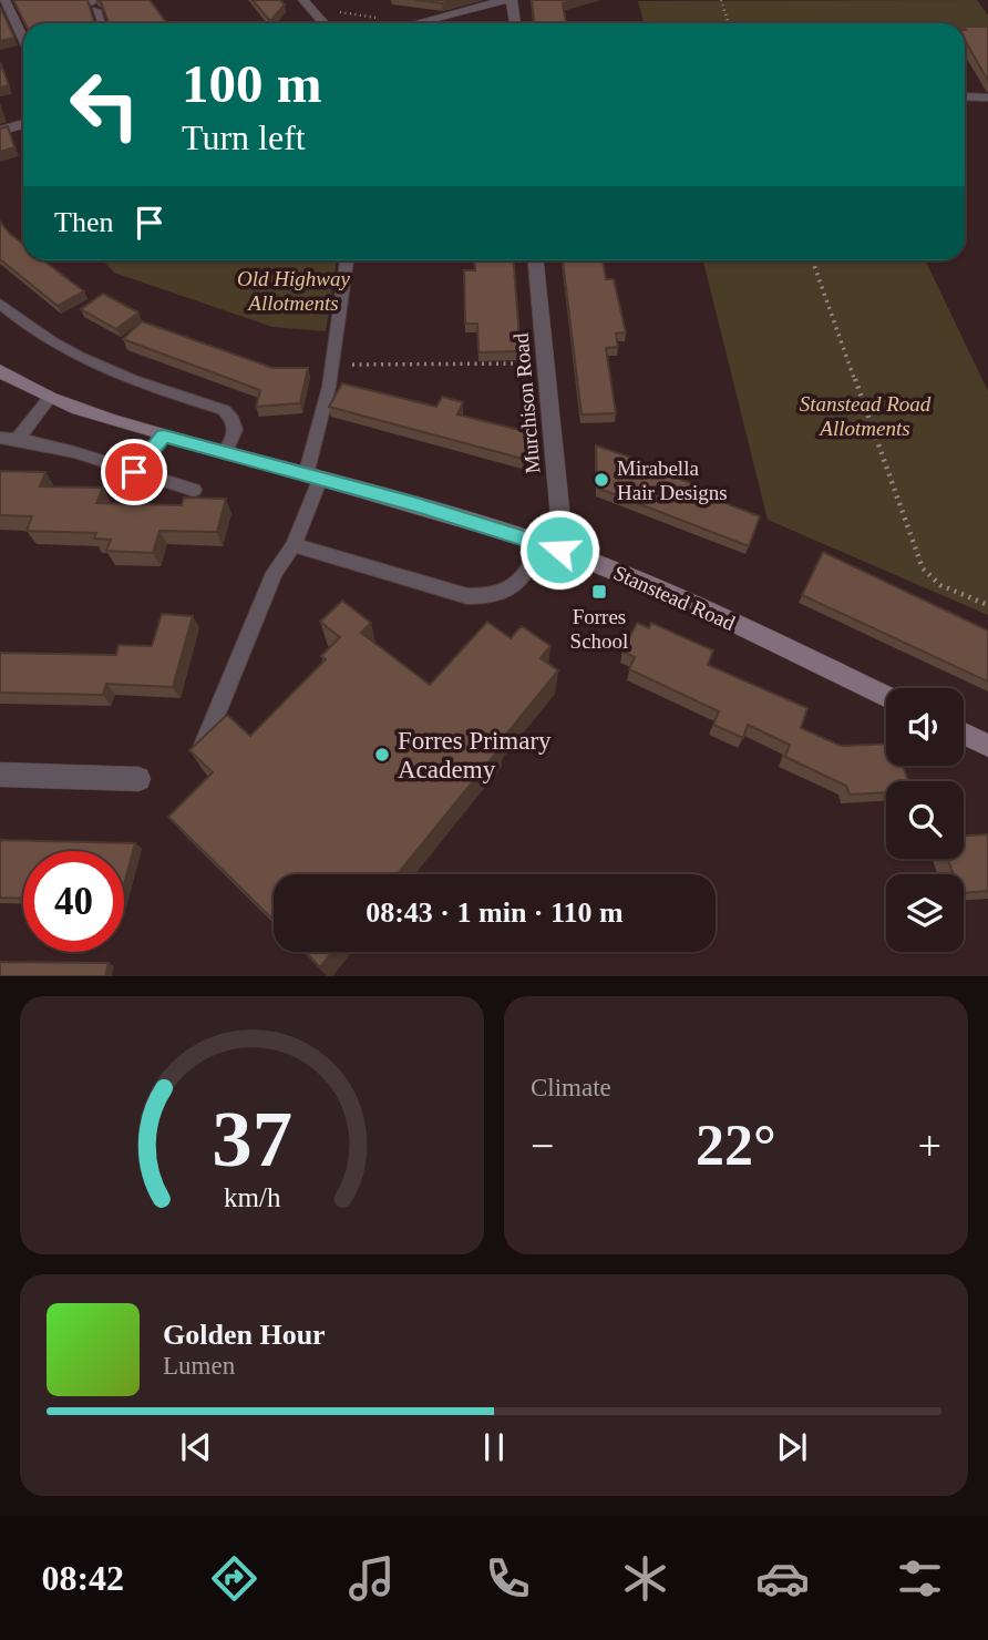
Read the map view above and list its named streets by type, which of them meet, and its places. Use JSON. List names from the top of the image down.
{
  "streets": {
    "street": ["Murchison Road", "Stanstead Road"]
  },
  "crossings": [
    ["Murchison Road", "Stanstead Road"]
  ],
  "parks": ["Old Highway Allotments", "Stanstead Road Allotments"],
  "places": {
    "other": ["Mirabella Hair Designs", "Forres Primary Academy"],
    "transit": ["Forres School"]
  },
  "page": {
    "turn": ["100 m", "Turn left"],
    "then": "Then",
    "limit": "40",
    "trip": "08:43 · 1 min · 110 m",
    "tile": "Climate",
    "heat": ["−", "22°", "+"],
    "song": ["Golden Hour", "Lumen"],
    "tabs": "08:42",
    "gauge": ["37", "km/h"]
  }
}
